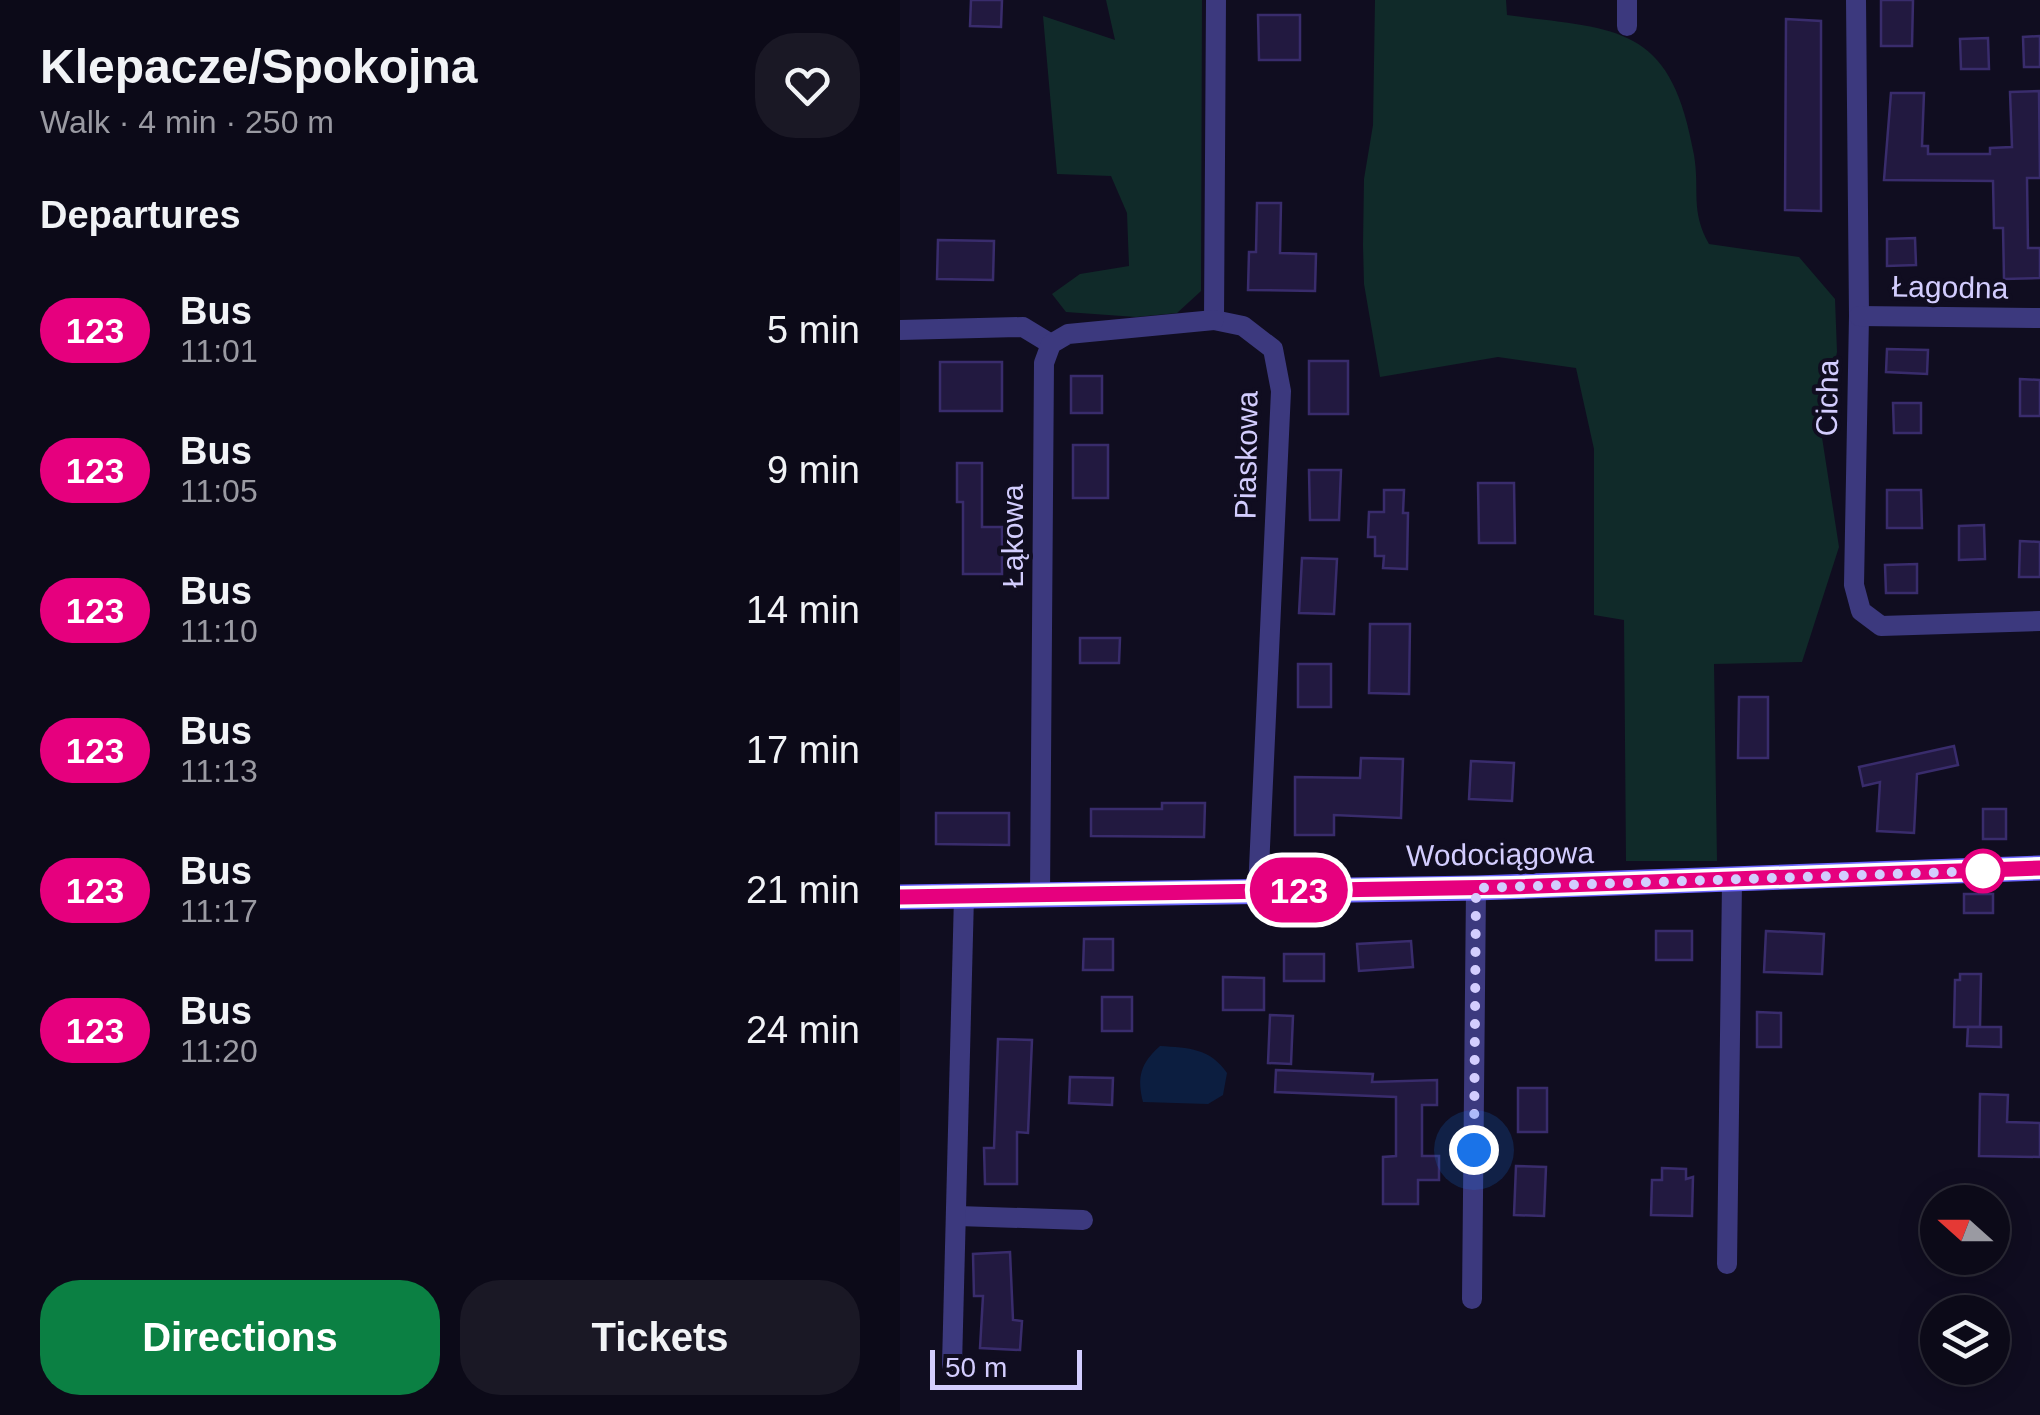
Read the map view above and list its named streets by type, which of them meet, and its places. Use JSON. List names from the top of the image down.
{
  "streets": {
    "street": [
      "Łagodna",
      "Cicha",
      "Piaskowa",
      "Łąkowa",
      "Wodociągowa"
    ]
  },
  "crossings": [
    ["Łagodna", "Cicha"],
    ["Piaskowa", "Wodociągowa"],
    ["Łąkowa", "Wodociągowa"]
  ],
  "lines": ["bus line 123"],
  "scale_bar": "50 m",
  "north": "left",
  "page": {
    "heading": [
      ["Klepacze/Spokojna", "Walk · 4 min · 250 m"],
      "Departures"
    ],
    "on_map": "123",
    "list": [
      {
        "mark": "123",
        "name": "Bus",
        "note": "11:01",
        "value": "5 min"
      },
      {
        "mark": "123",
        "name": "Bus",
        "note": "11:05",
        "value": "9 min"
      },
      {
        "mark": "123",
        "name": "Bus",
        "note": "11:10",
        "value": "14 min"
      },
      {
        "mark": "123",
        "name": "Bus",
        "note": "11:13",
        "value": "17 min"
      },
      {
        "mark": "123",
        "name": "Bus",
        "note": "11:17",
        "value": "21 min"
      },
      {
        "mark": "123",
        "name": "Bus",
        "note": "11:20",
        "value": "24 min"
      }
    ],
    "buttons": ["Directions", "Tickets"],
    "scale": "50 m"
  }
}
